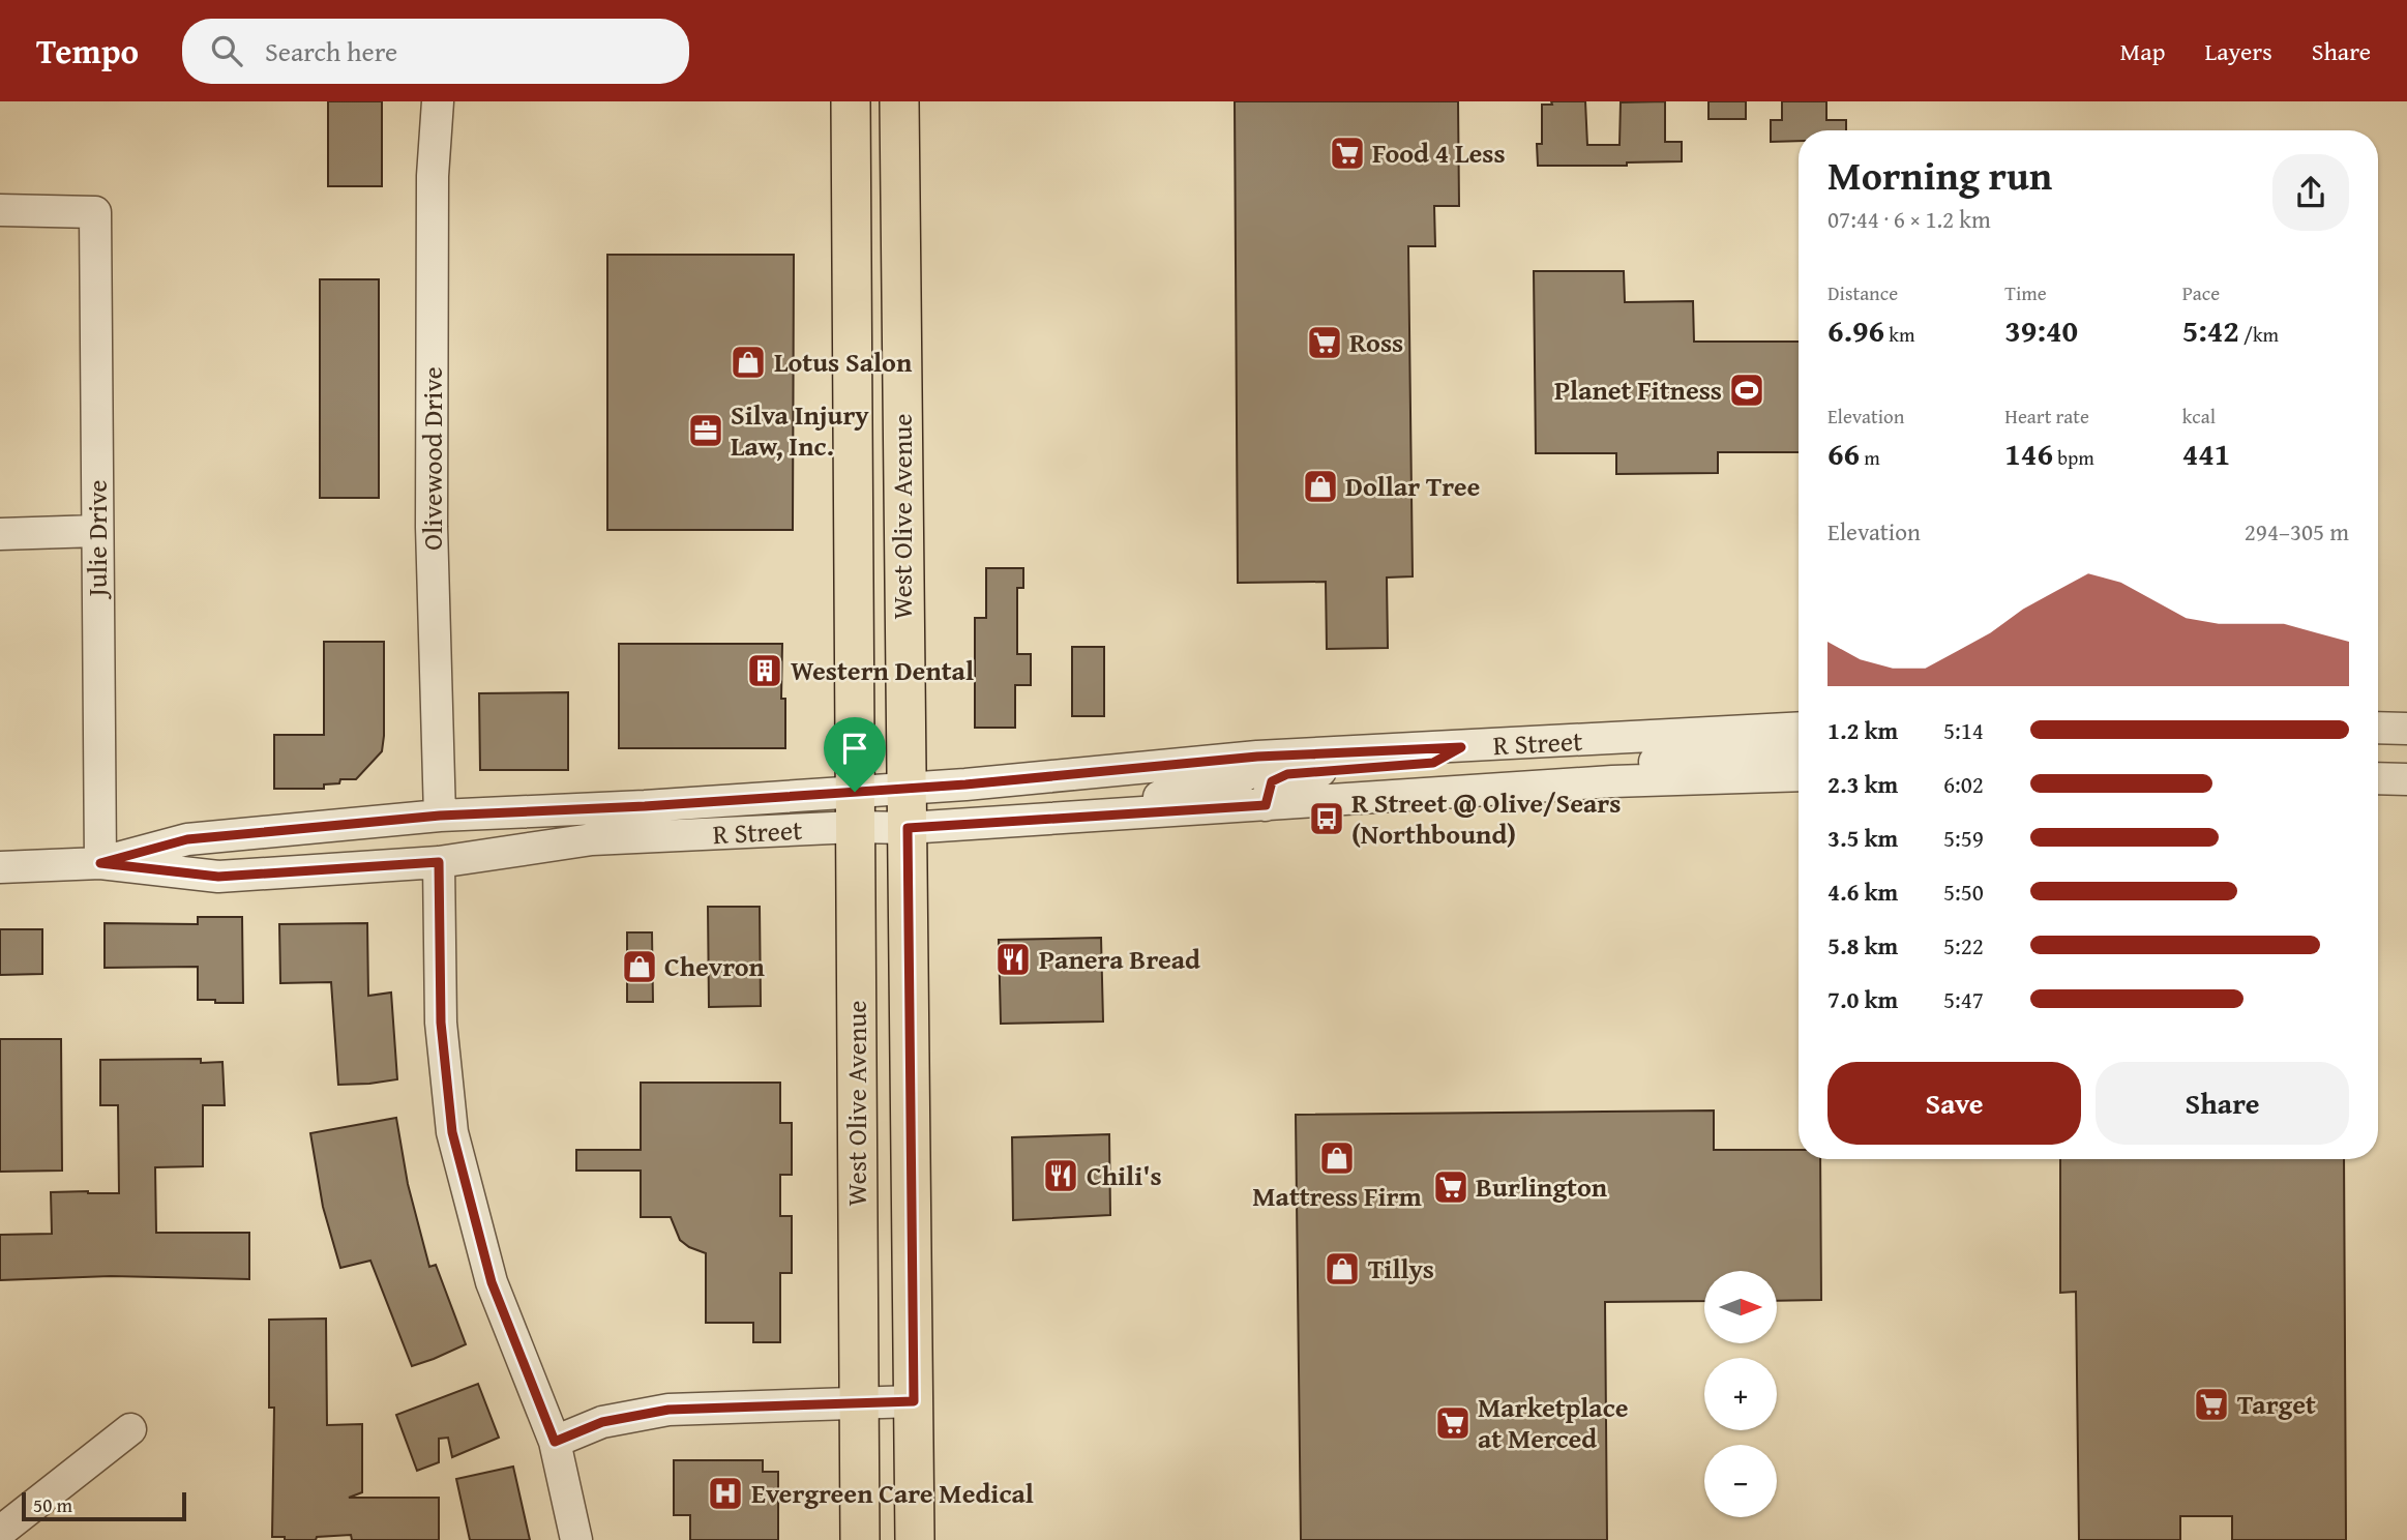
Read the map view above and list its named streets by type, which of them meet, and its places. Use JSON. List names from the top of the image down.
{
  "streets": {
    "main road": ["West Olive Avenue"],
    "street": ["Olivewood Drive", "Julie Drive", "R Street"]
  },
  "crossings": [
    ["Olivewood Drive", "R Street"],
    ["West Olive Avenue", "R Street"],
    ["Julie Drive", "R Street"]
  ],
  "places": {
    "supermarket": [
      "Food 4 Less",
      "Ross",
      "Burlington",
      "Target",
      "Marketplace at Merced"
    ],
    "shop": [
      "Lotus Salon",
      "Dollar Tree",
      "Chevron",
      "Mattress Firm",
      "Tillys"
    ],
    "sports": ["Planet Fitness"],
    "office": ["Silva Injury Law, Inc."],
    "building": ["Western Dental"],
    "bus stop": ["R Street @ Olive/Sears (Northbound)"],
    "restaurant": ["Panera Bread", "Chili's"],
    "hospital": ["Evergreen Care Medical"]
  },
  "scale_bar": "50 m",
  "north": "right",
  "page": {
    "header": "Tempo",
    "search": "Search here",
    "nav": ["Map", "Layers", "Share"],
    "heading": ["Morning run", "07:44 · 6 × 1.2 km"],
    "stats": [
      ["Distance", "6.96 km"],
      ["Time", "39:40"],
      ["Pace", "5:42 /km"],
      ["Elevation", "66 m"],
      ["Heart rate", "146 bpm"],
      ["kcal", "441"]
    ],
    "chart": ["Elevation", "294–305 m"],
    "list": [
      {
        "name": "1.2 km",
        "note": "5:14"
      },
      {
        "name": "2.3 km",
        "note": "6:02"
      },
      {
        "name": "3.5 km",
        "note": "5:59"
      },
      {
        "name": "4.6 km",
        "note": "5:50"
      },
      {
        "name": "5.8 km",
        "note": "5:22"
      },
      {
        "name": "7.0 km",
        "note": "5:47"
      }
    ],
    "buttons": ["Save", "Share"],
    "map_buttons": ["+", "−"],
    "scale": "50 m"
  }
}
